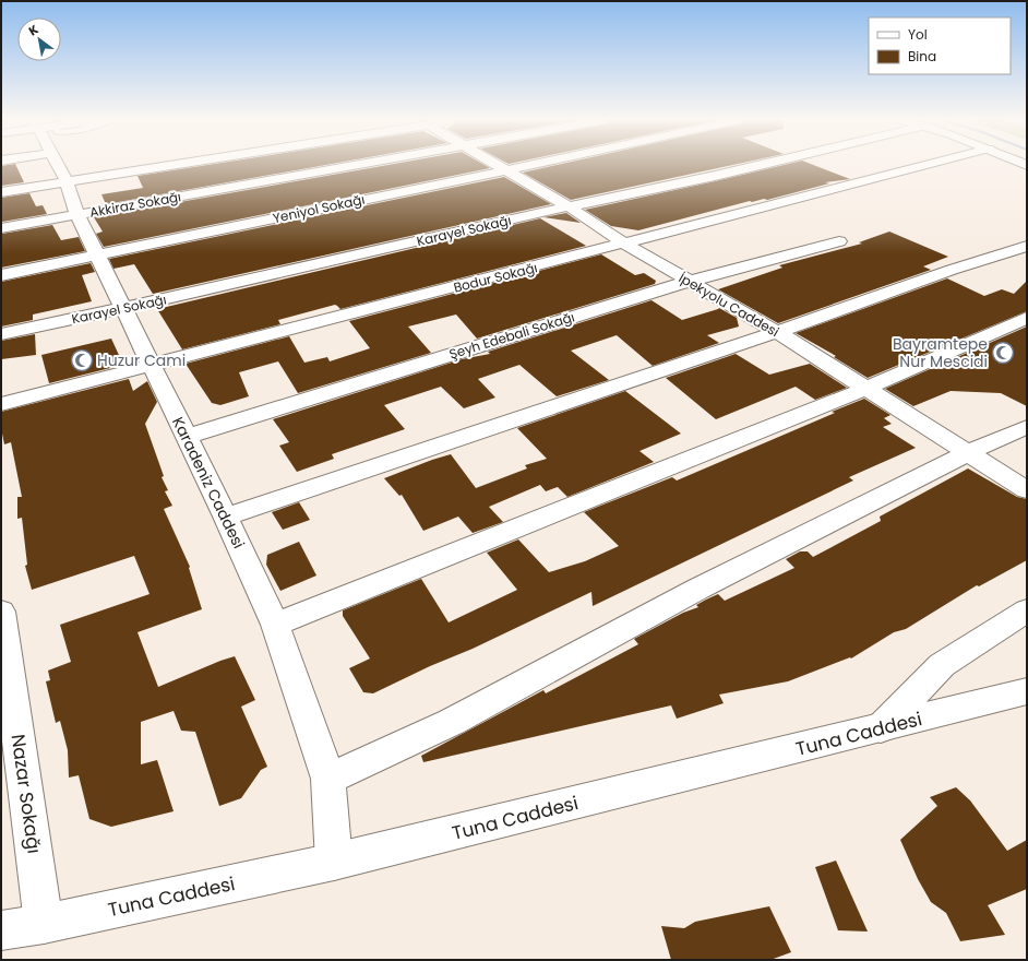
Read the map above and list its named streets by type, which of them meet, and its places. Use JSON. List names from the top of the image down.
{
  "streets": {
    "street": [
      "Akkiraz Sokağı",
      "Yeniyol Sokağı",
      "Karayel Sokağı",
      "Bodur Sokağı",
      "İpekyolu Caddesi",
      "Şeyh Edebali Sokağı",
      "Karadeniz Caddesi",
      "Tuna Caddesi",
      "Nazar Sokağı"
    ]
  },
  "crossings": [
    ["Akkiraz Sokağı", "Karadeniz Caddesi"],
    ["Yeniyol Sokağı", "İpekyolu Caddesi"],
    ["Yeniyol Sokağı", "Karadeniz Caddesi"],
    ["Karayel Sokağı", "İpekyolu Caddesi"],
    ["Karayel Sokağı", "Karadeniz Caddesi"],
    ["Bodur Sokağı", "İpekyolu Caddesi"],
    ["Bodur Sokağı", "Karadeniz Caddesi"],
    ["İpekyolu Caddesi", "Şeyh Edebali Sokağı"],
    ["Şeyh Edebali Sokağı", "Karadeniz Caddesi"],
    ["Karadeniz Caddesi", "Tuna Caddesi"],
    ["Tuna Caddesi", "Nazar Sokağı"]
  ],
  "places": {
    "mosque": ["Bayramtepe Nur Mescidi", "Huzur Cami"]
  },
  "legend": ["Yol", "Bina"],
  "north": "top left"
}
